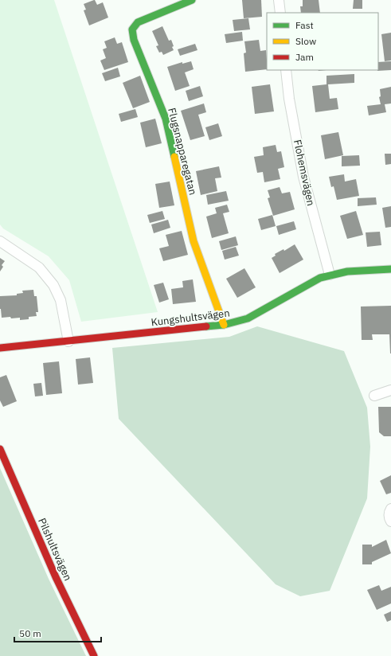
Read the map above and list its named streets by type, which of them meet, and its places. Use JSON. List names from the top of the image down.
{
  "streets": {
    "street": [
      "Flugsnapparegatan",
      "Flohemsvägen",
      "Kungshultsvägen",
      "Pilshultsvägen"
    ]
  },
  "crossings": [
    ["Flugsnapparegatan", "Kungshultsvägen"],
    ["Flohemsvägen", "Kungshultsvägen"]
  ],
  "legend": ["Fast", "Slow", "Jam"],
  "scale_bar": "50 m"
}
